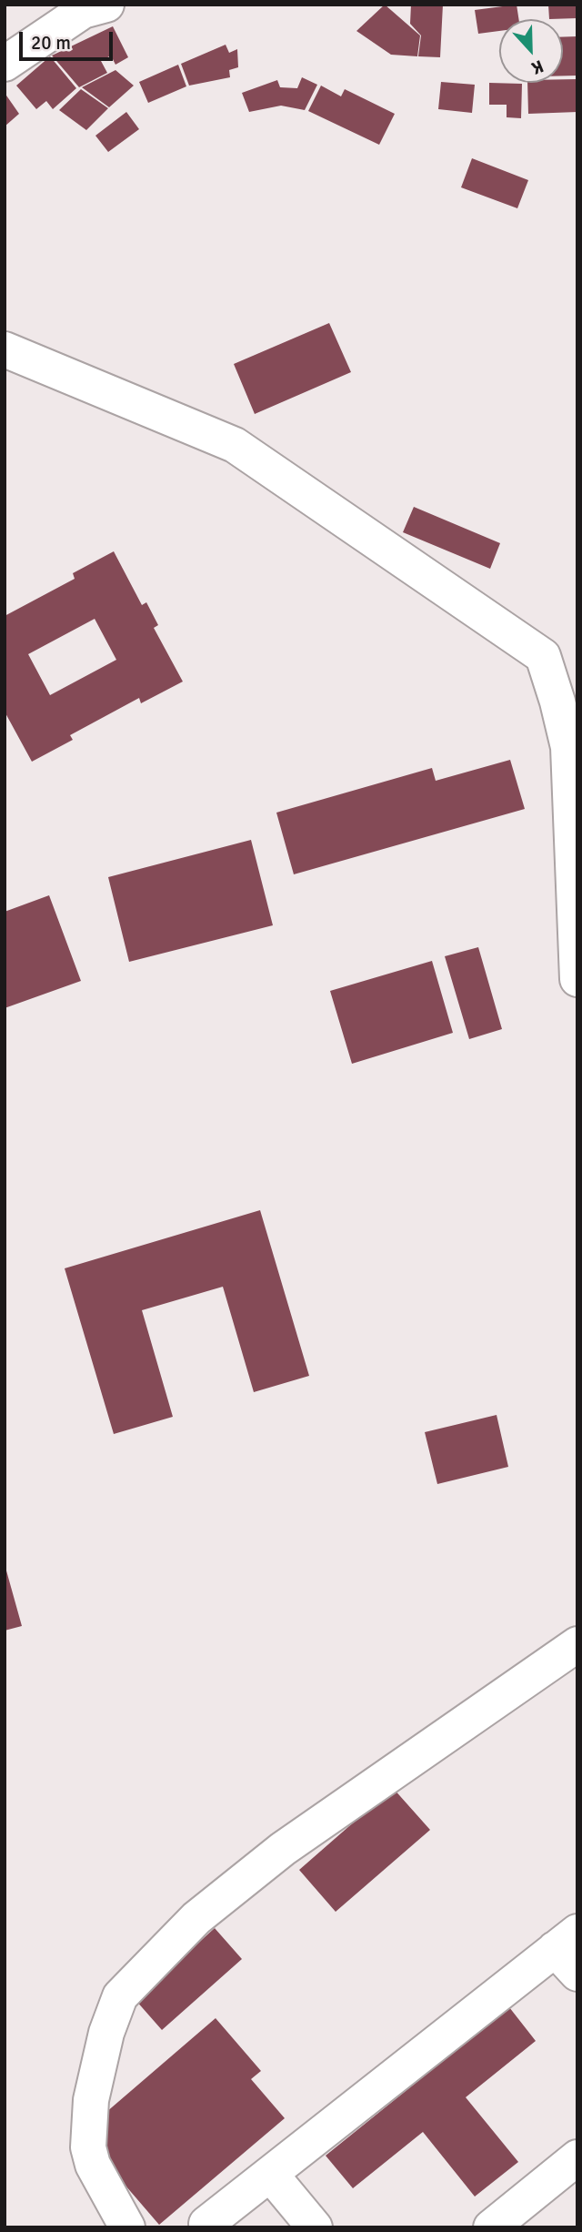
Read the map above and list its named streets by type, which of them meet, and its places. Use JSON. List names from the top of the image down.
{
  "scale_bar": "20 m",
  "north": "bottom"
}
